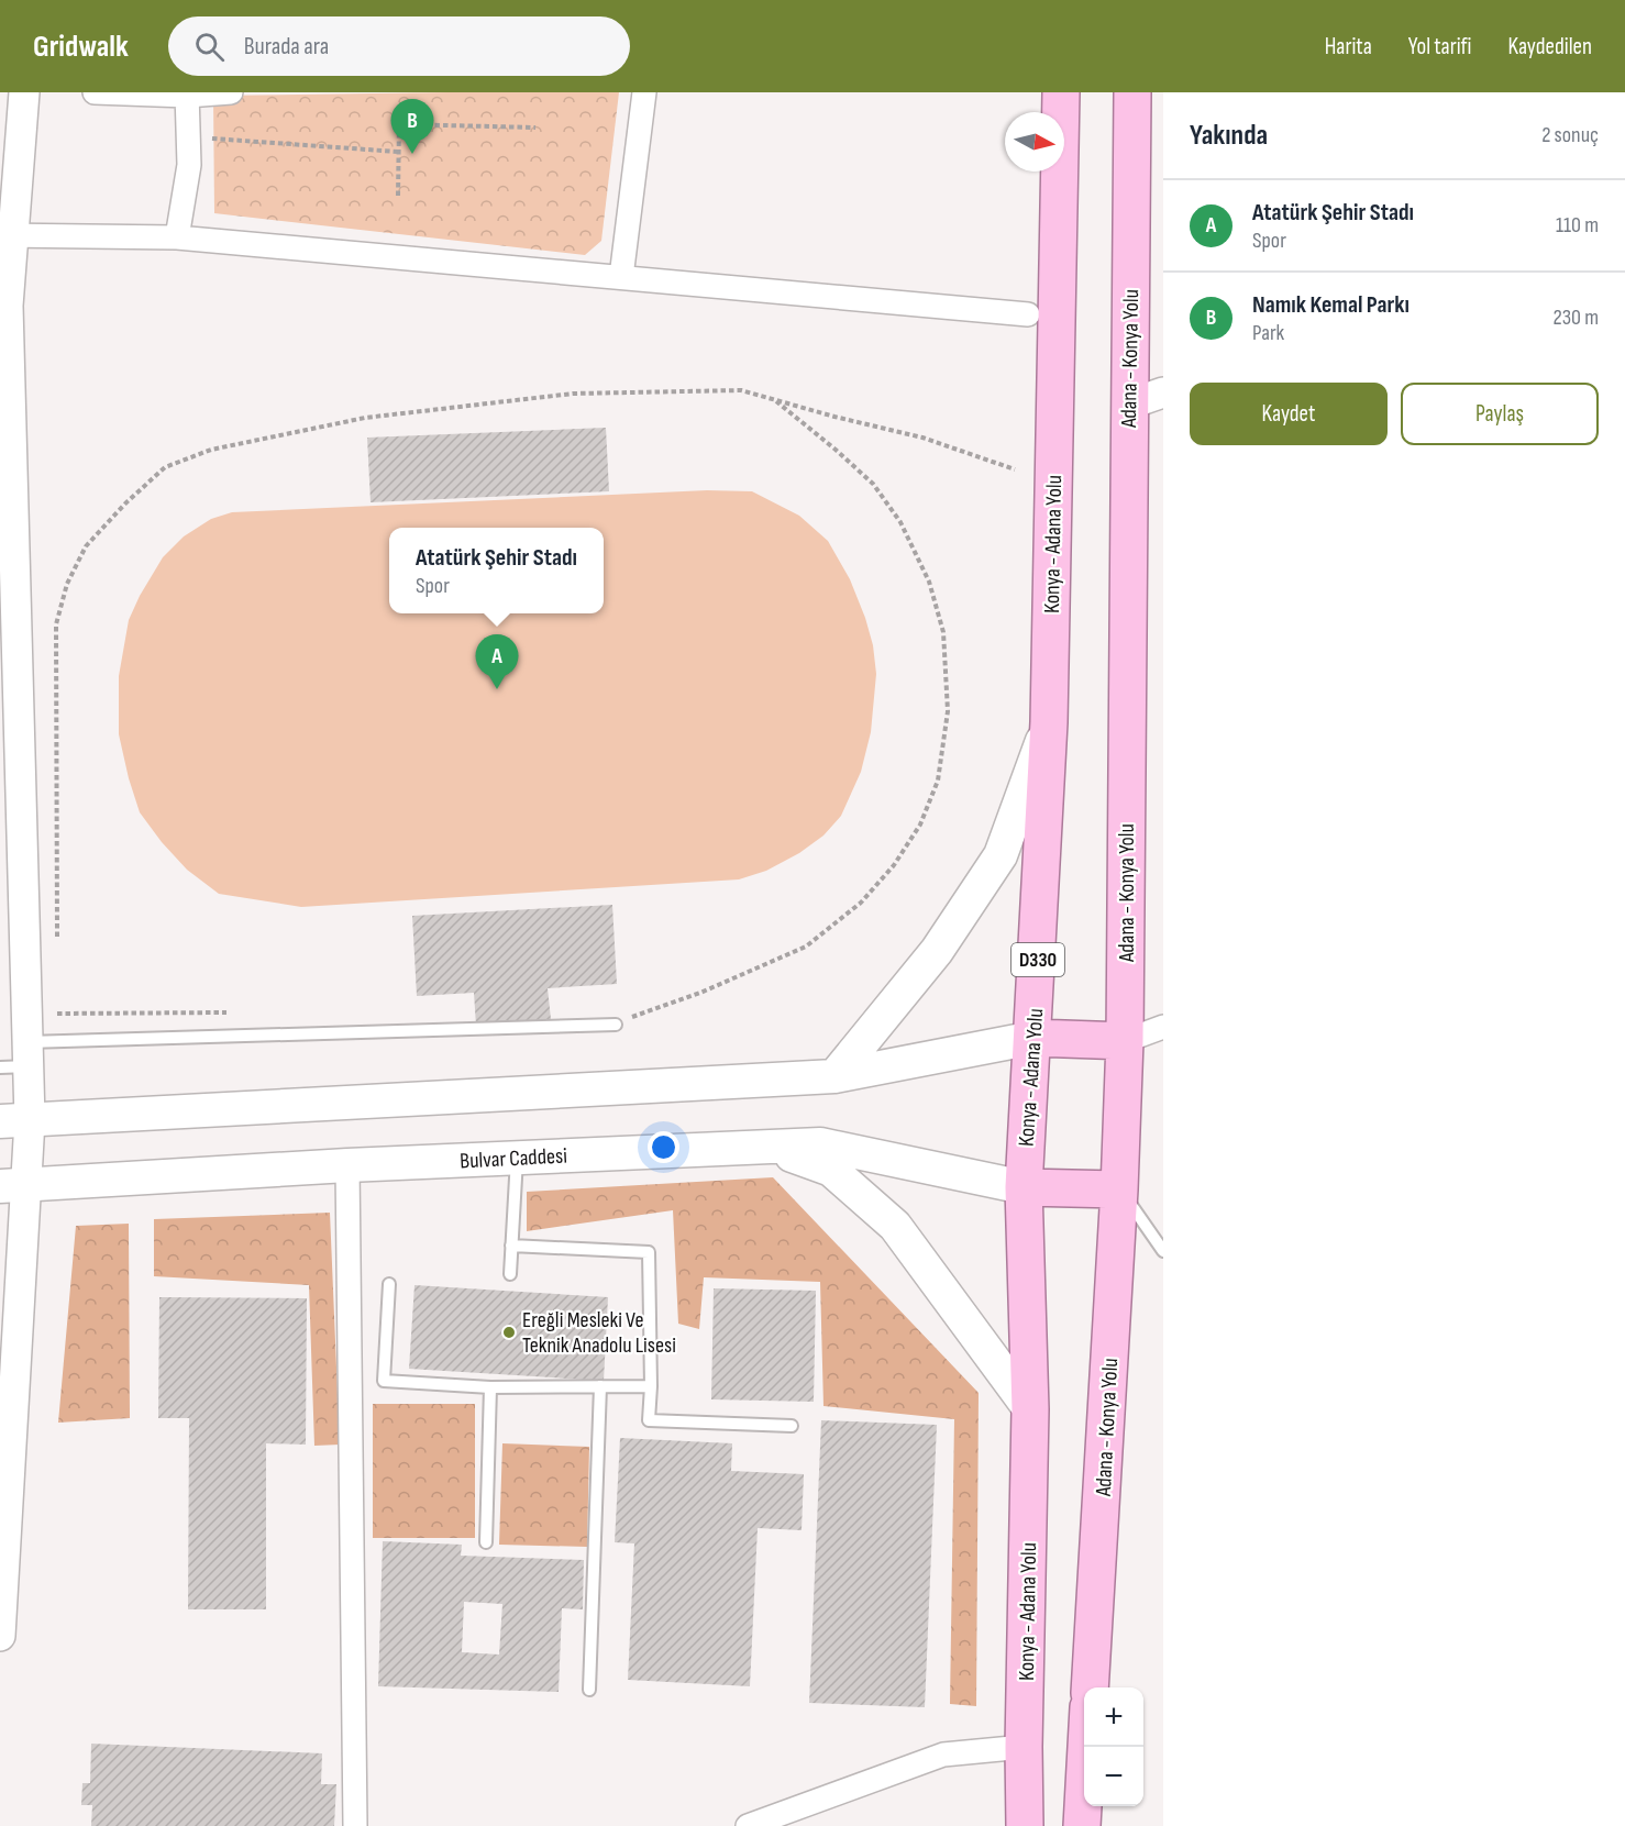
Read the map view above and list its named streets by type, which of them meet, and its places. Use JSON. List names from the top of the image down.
{
  "streets": {
    "highway": ["Adana - Konya Yolu", "Konya - Adana Yolu", "D330"],
    "main road": ["Bulvar Caddesi"]
  },
  "crossings": [
    ["Konya - Adana Yolu", "Bulvar Caddesi"]
  ],
  "places": ["Ereğli Mesleki Ve Teknik Anadolu Lisesi"],
  "north": "right",
  "page": {
    "header": "Gridwalk",
    "search": "Burada ara",
    "nav": ["Harita", "Yol tarifi", "Kaydedilen"],
    "heading": ["Yakında", "2 sonuç"],
    "pins": ["B", "A"],
    "list": [
      {
        "mark": "A",
        "name": "Atatürk Şehir Stadı",
        "note": "Spor",
        "value": "110 m"
      },
      {
        "mark": "B",
        "name": "Namık Kemal Parkı",
        "note": "Park",
        "value": "230 m"
      }
    ],
    "buttons": ["Kaydet", "Paylaş"],
    "popup": ["Atatürk Şehir Stadı", "Spor"],
    "map_buttons": ["+", "−"]
  }
}
